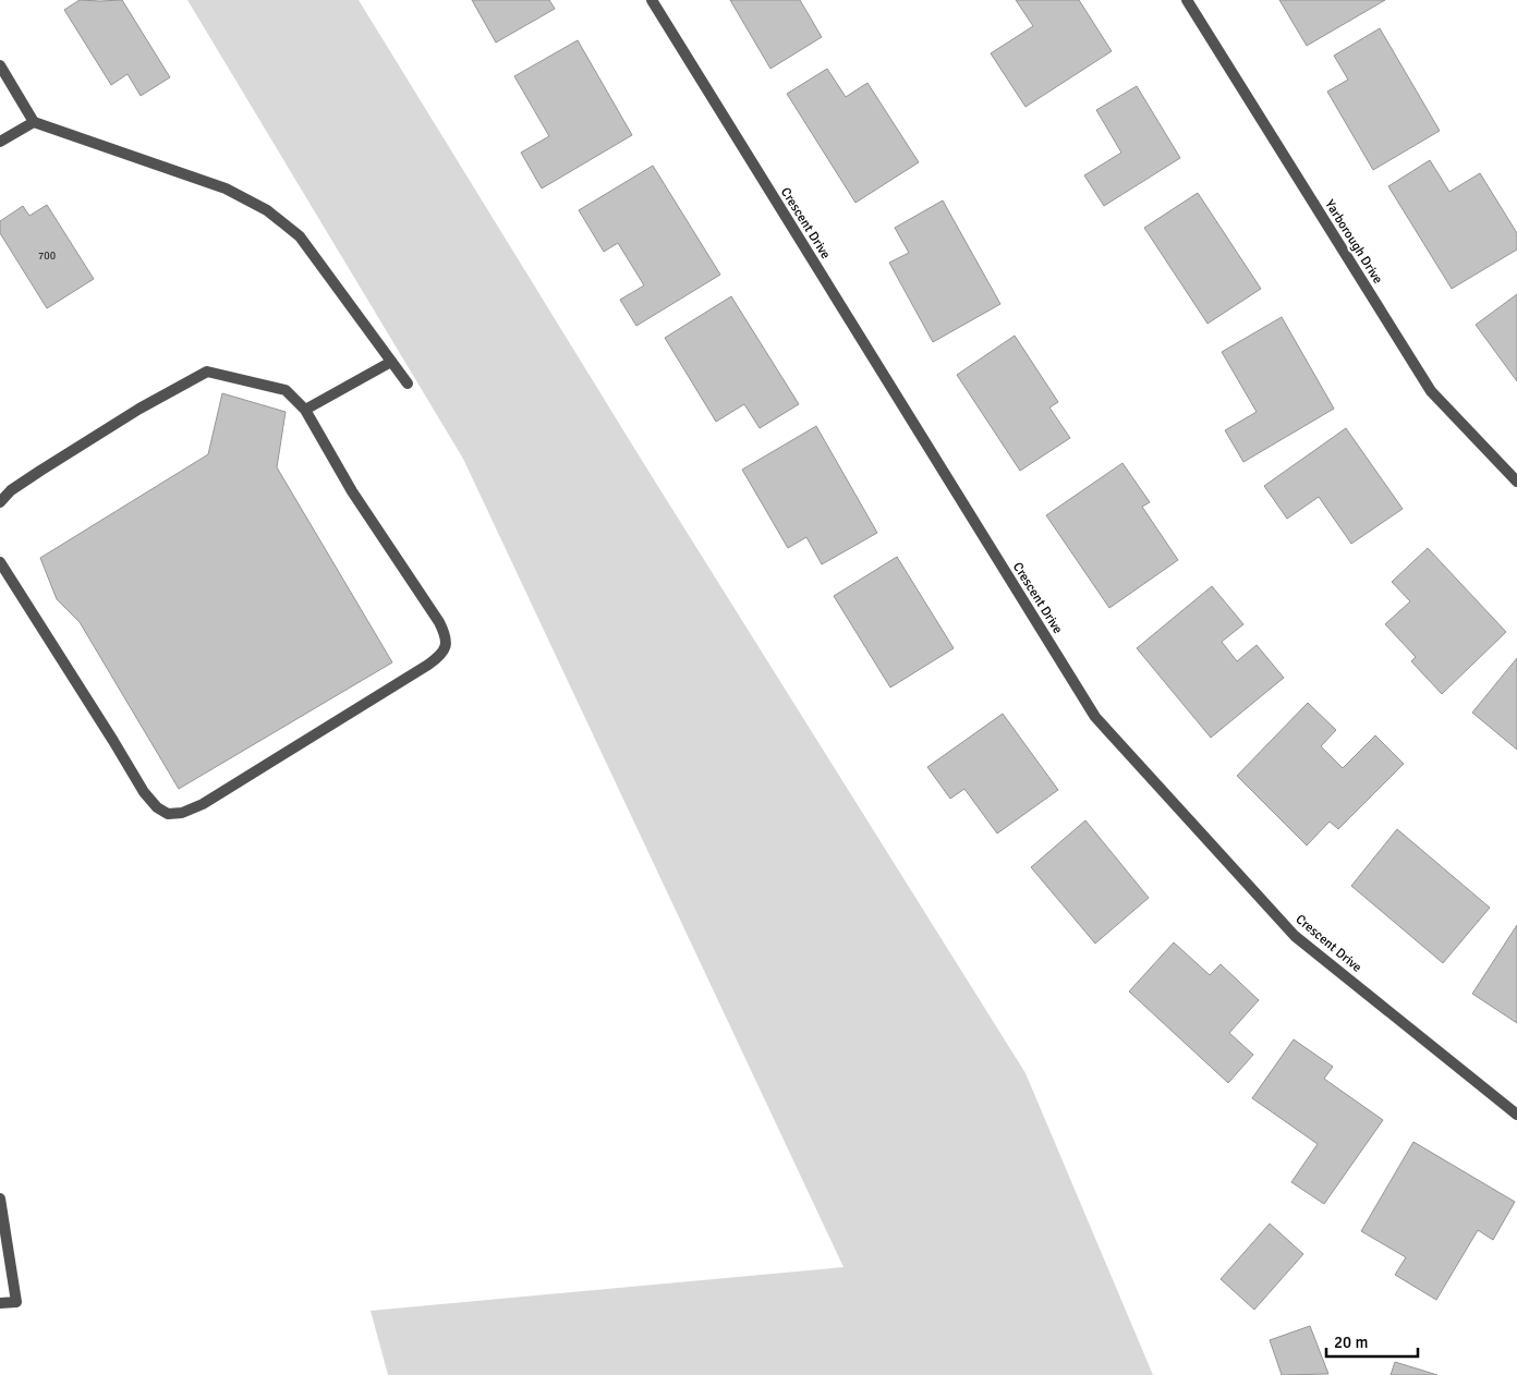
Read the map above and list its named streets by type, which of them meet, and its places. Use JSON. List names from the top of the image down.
{
  "streets": {
    "street": ["Crescent Drive", "Yarborough Drive"]
  },
  "house_numbers": ["700"],
  "scale_bar": "20 m"
}
